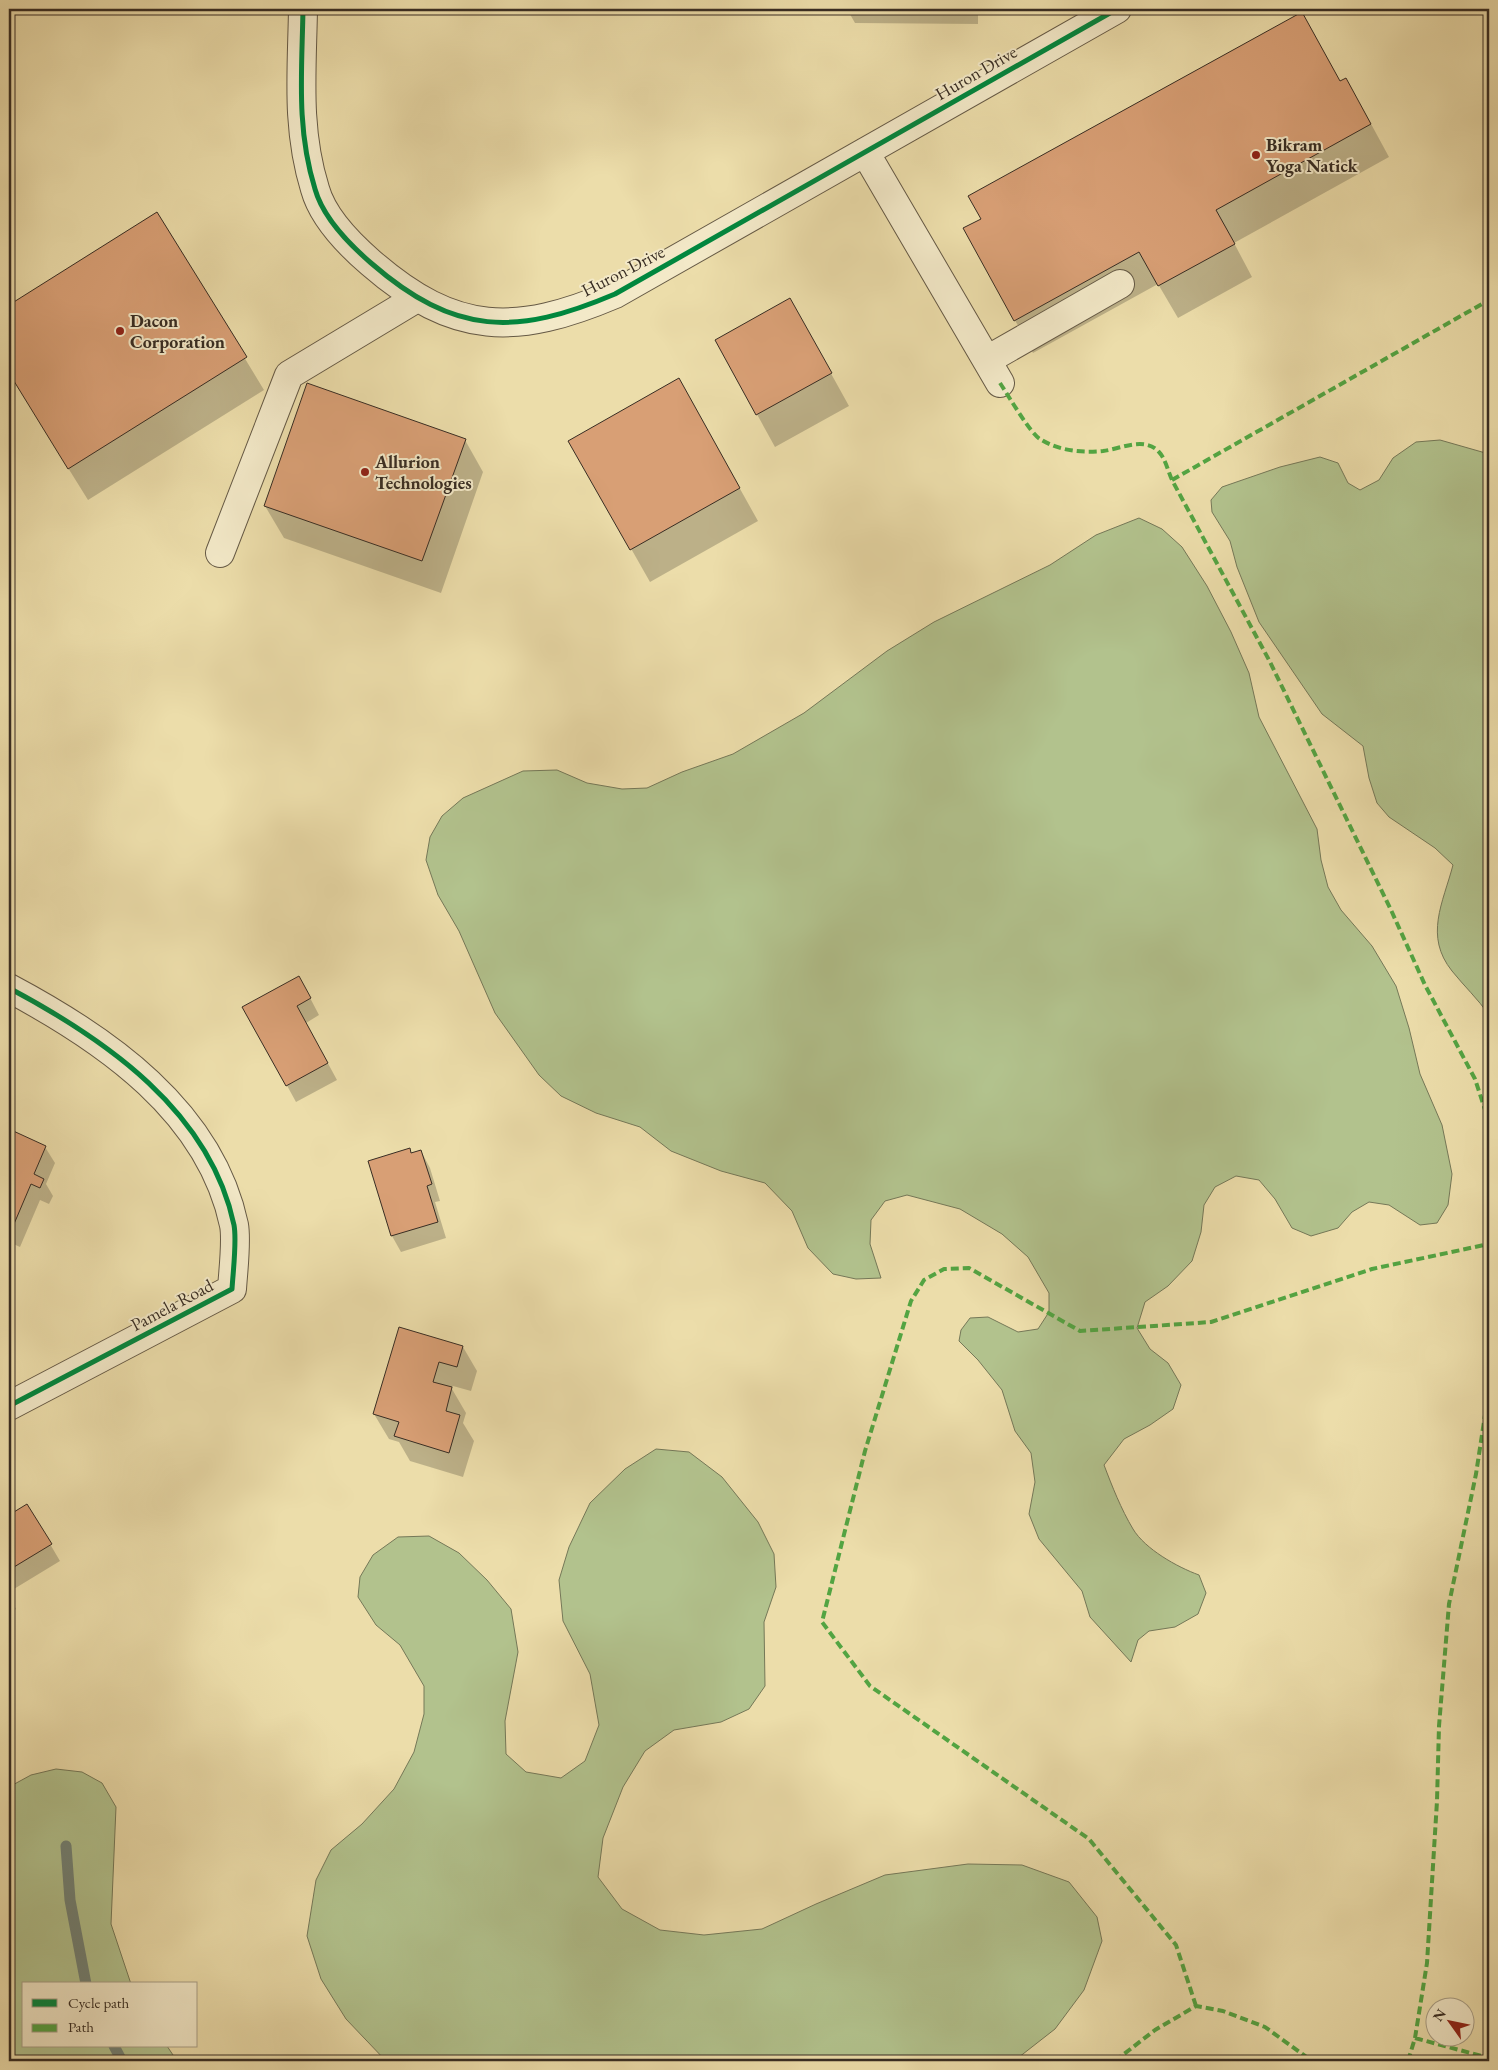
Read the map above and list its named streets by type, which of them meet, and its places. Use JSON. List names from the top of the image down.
{
  "streets": {
    "street": ["Huron Drive", "Pamela Road"]
  },
  "places": ["Bikram Yoga Natick", "Dacon Corporation", "Allurion Technologies"],
  "legend": ["Cycle path", "Path"],
  "north": "top left"
}
